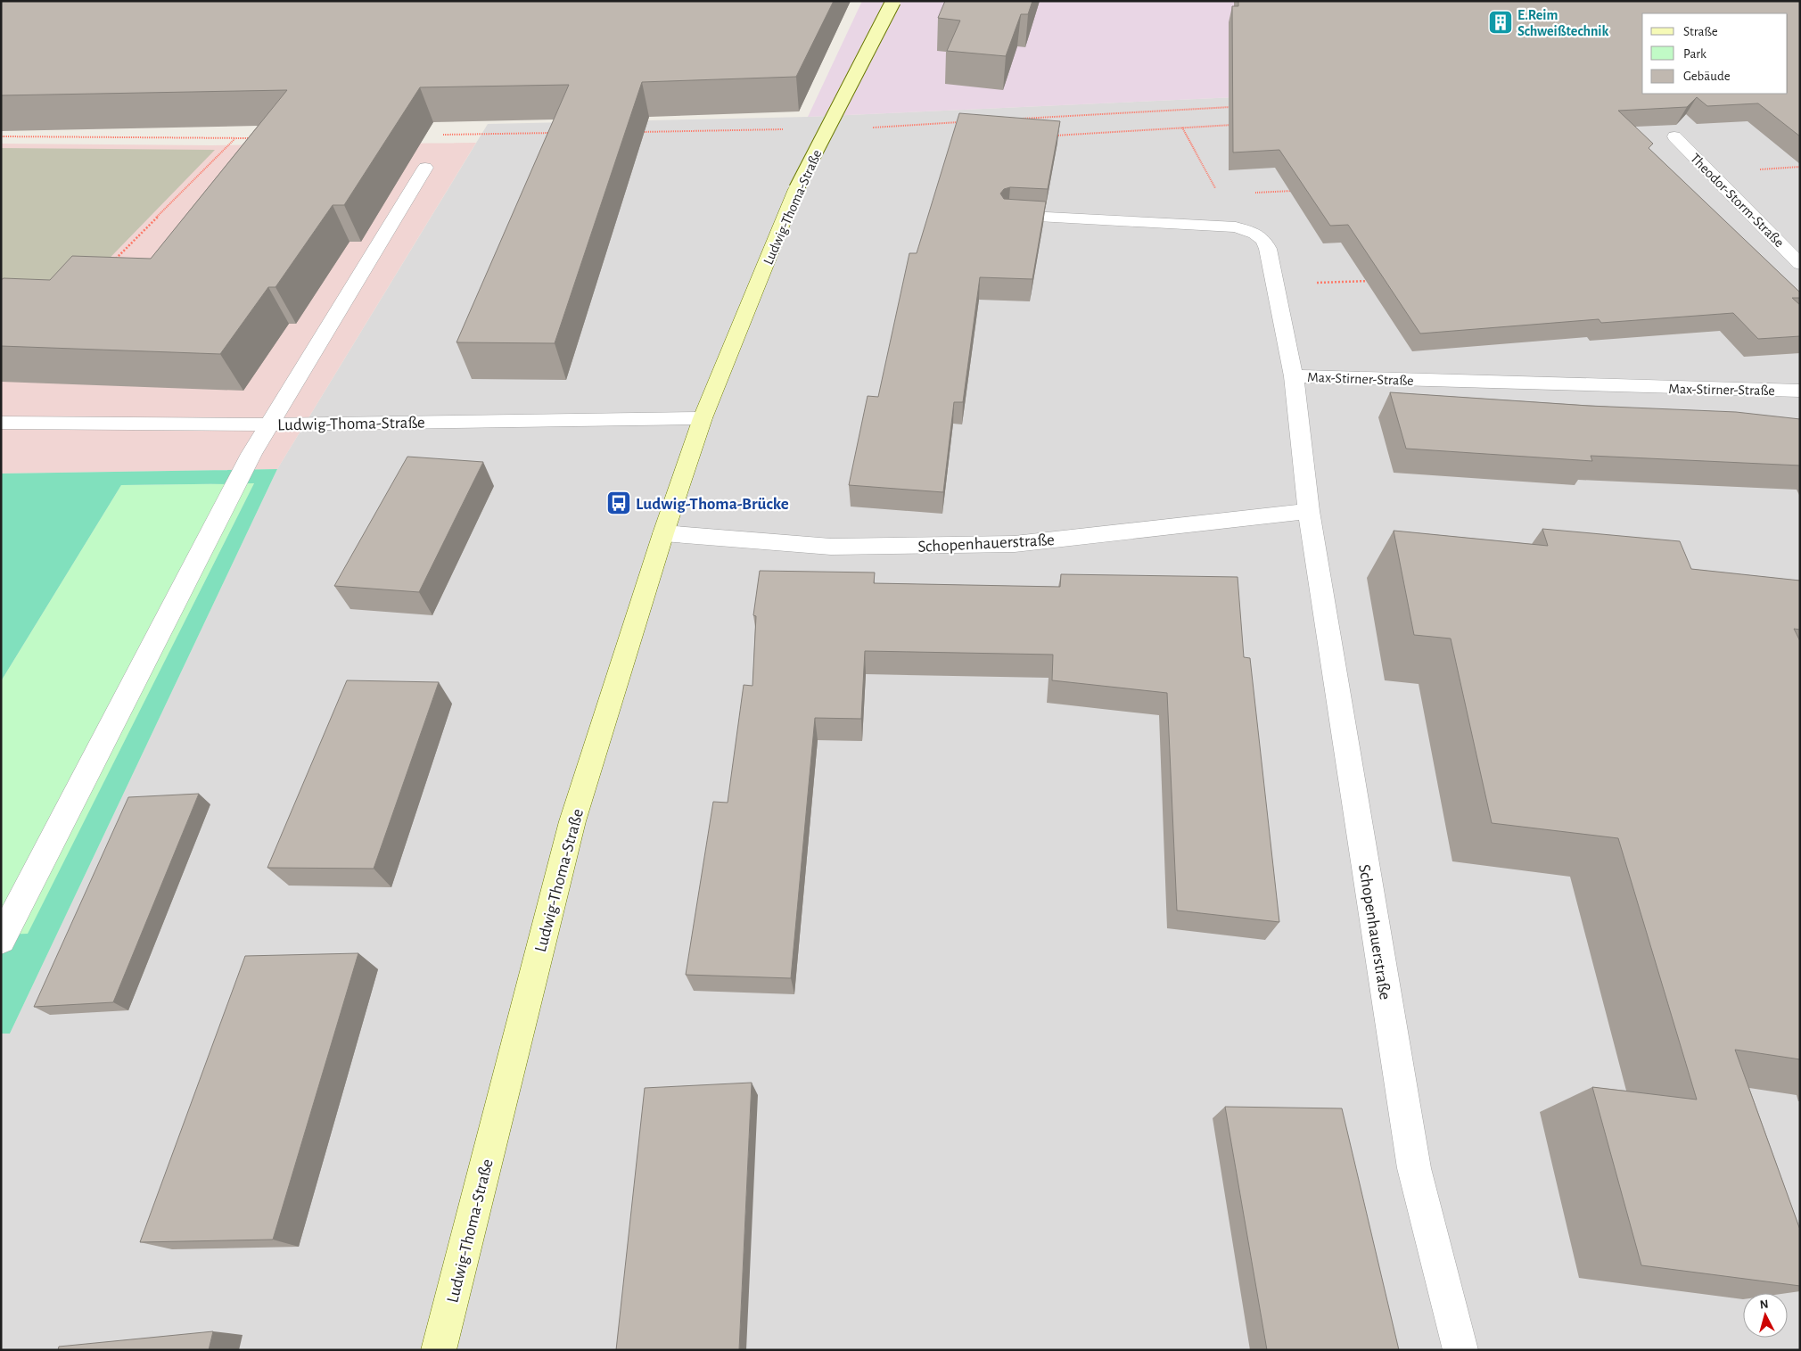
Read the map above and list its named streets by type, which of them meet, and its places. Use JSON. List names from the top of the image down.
{
  "streets": {
    "street": [
      "Theodor-Storm-Straße",
      "Ludwig-Thoma-Straße",
      "Max-Stirner-Straße",
      "Schopenhauerstraße"
    ]
  },
  "crossings": [
    ["Ludwig-Thoma-Straße", "Schopenhauerstraße"],
    ["Max-Stirner-Straße", "Schopenhauerstraße"]
  ],
  "places": {
    "building": ["E.Reim Schweißtechnik"],
    "bus stop": ["Ludwig-Thoma-Brücke"]
  },
  "legend": ["Straße", "Park", "Gebäude"],
  "north": "top"
}
